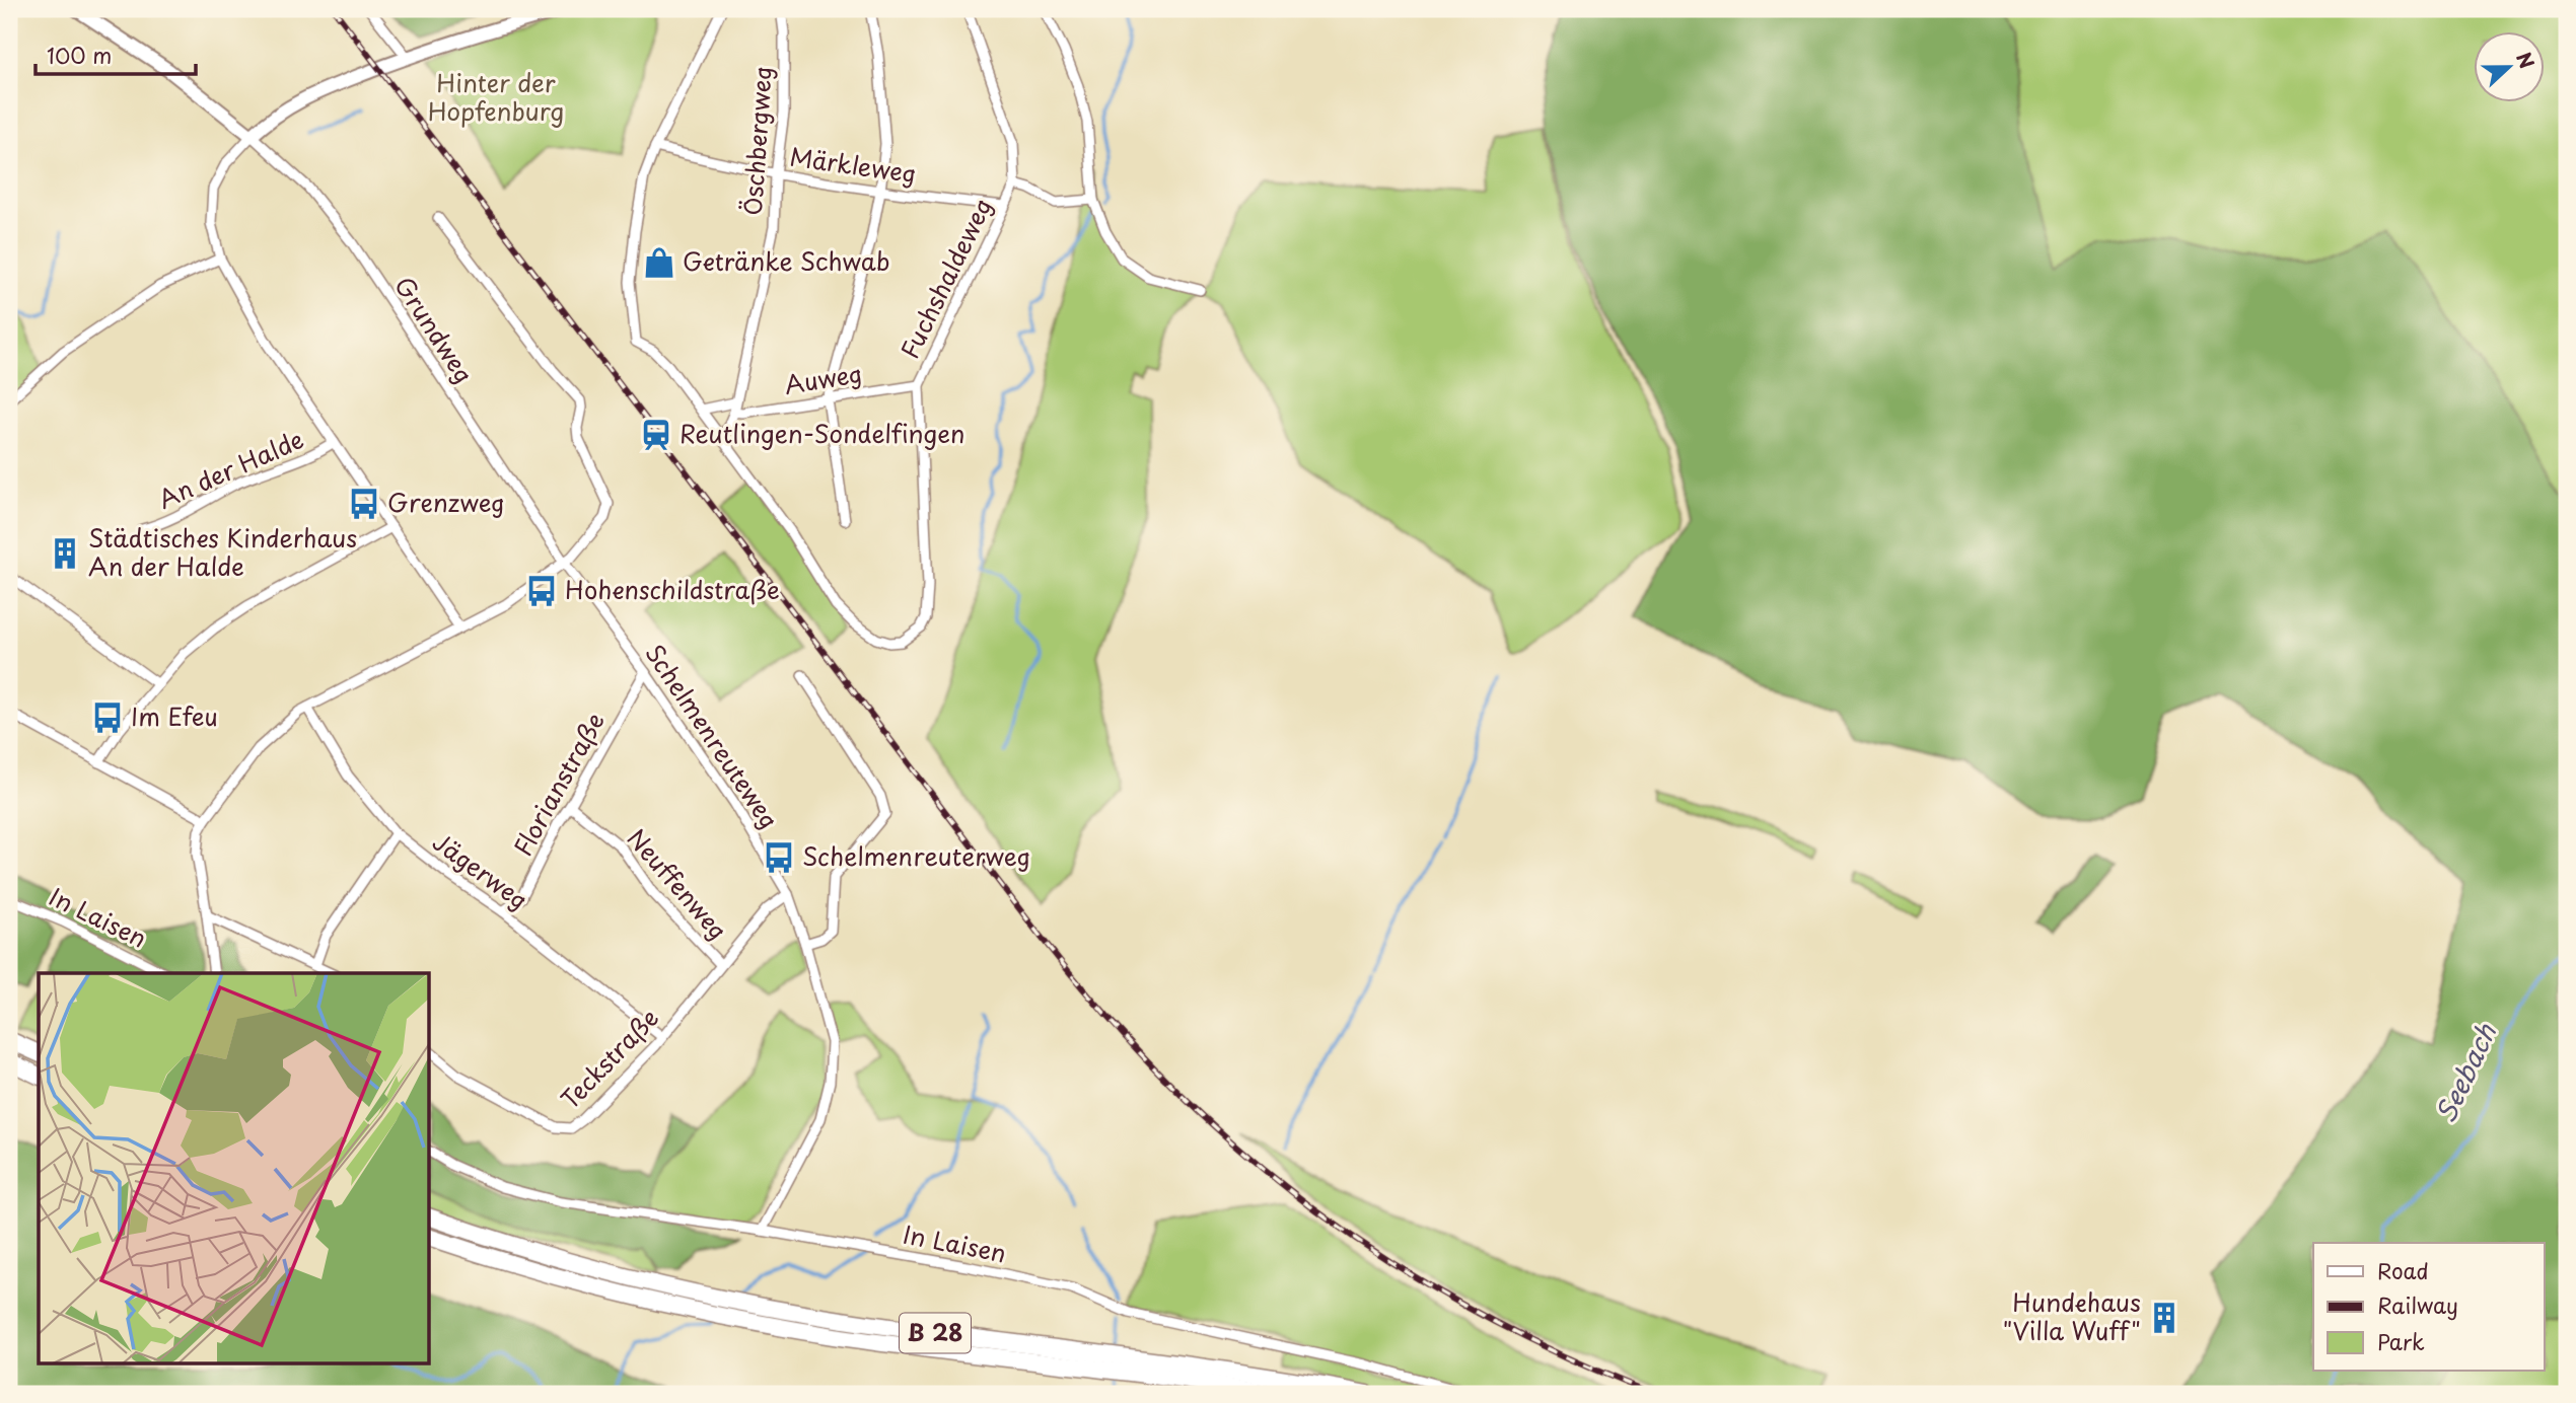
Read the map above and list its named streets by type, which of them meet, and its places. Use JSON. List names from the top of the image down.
{
  "streets": {
    "highway": ["B 28"],
    "street": [
      "Öschbergweg",
      "Märkleweg",
      "Fuchshaldeweg",
      "Grundweg",
      "Auweg",
      "An der Halde",
      "Schelmenreuteweg",
      "Florianstraße",
      "Jägerweg",
      "Neuffenweg",
      "In Laisen",
      "Teckstraße"
    ]
  },
  "crossings": [
    ["Öschbergweg", "Märkleweg"],
    ["Öschbergweg", "Fuchshaldeweg"],
    ["Öschbergweg", "Auweg"],
    ["Märkleweg", "Fuchshaldeweg"],
    ["Fuchshaldeweg", "Auweg"],
    ["Grundweg", "Schelmenreuteweg"],
    ["Schelmenreuteweg", "Florianstraße"],
    ["Schelmenreuteweg", "In Laisen"],
    ["Schelmenreuteweg", "Teckstraße"],
    ["Florianstraße", "Jägerweg"],
    ["Florianstraße", "Neuffenweg"],
    ["Jägerweg", "Teckstraße"],
    ["Neuffenweg", "Teckstraße"]
  ],
  "water": ["Seebach"],
  "parks": ["Hinter der Hopfenburg"],
  "places": {
    "shop": ["Getränke Schwab"],
    "station": ["Reutlingen-Sondelfingen"],
    "bus stop": [
      "Grenzweg",
      "Hohenschildstraße",
      "Im Efeu",
      "Schelmenreuterweg"
    ],
    "building": ["Städtisches Kinderhaus An der Halde", "Hundehaus \"Villa Wuff\""]
  },
  "legend": ["Road", "Railway", "Park"],
  "scale_bar": "100 m",
  "north": "right"
}
